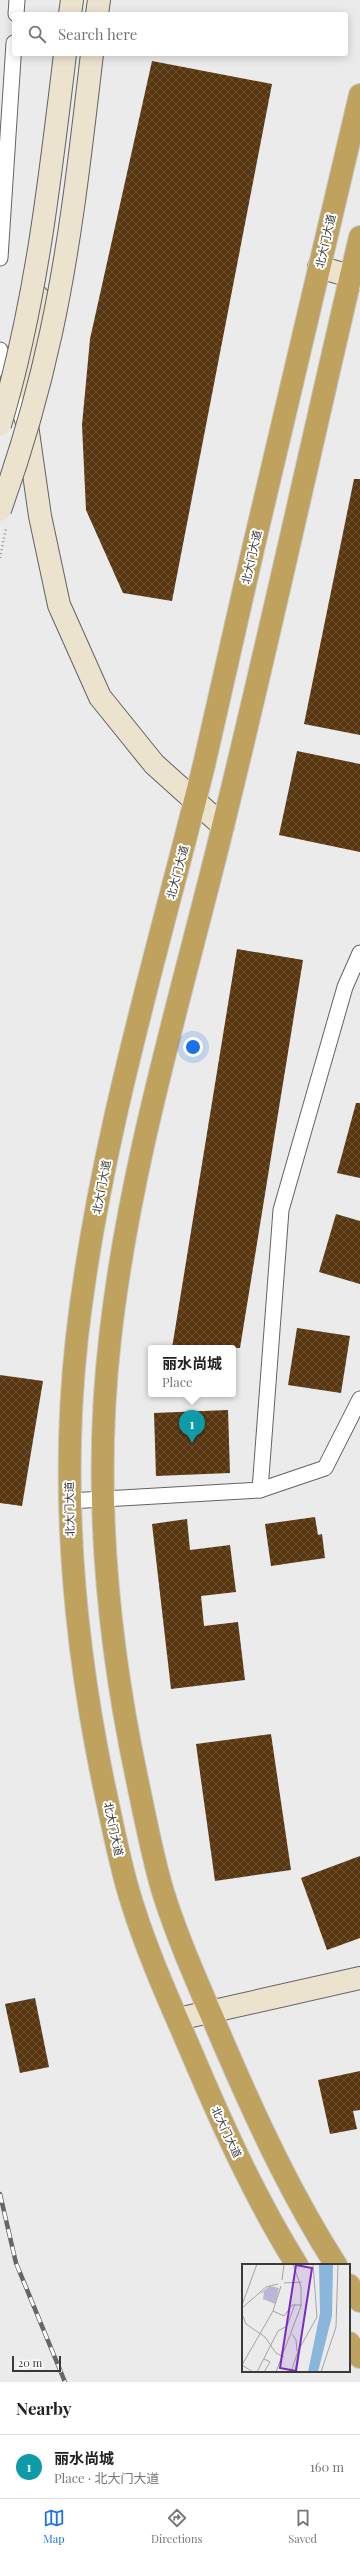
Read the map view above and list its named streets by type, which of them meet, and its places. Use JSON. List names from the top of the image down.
{
  "streets": {
    "highway": ["北大门大道"]
  },
  "scale_bar": "20 m",
  "page": {
    "search": "Search here",
    "popup": ["丽水尚城", "Place"],
    "pins": "1",
    "scale": "20 m",
    "heading": "Nearby",
    "list": [
      {
        "mark": "1",
        "name": "丽水尚城",
        "note": "Place · 北大门大道",
        "value": "160 m"
      }
    ],
    "nav": ["Map", "Directions", "Saved"]
  }
}
